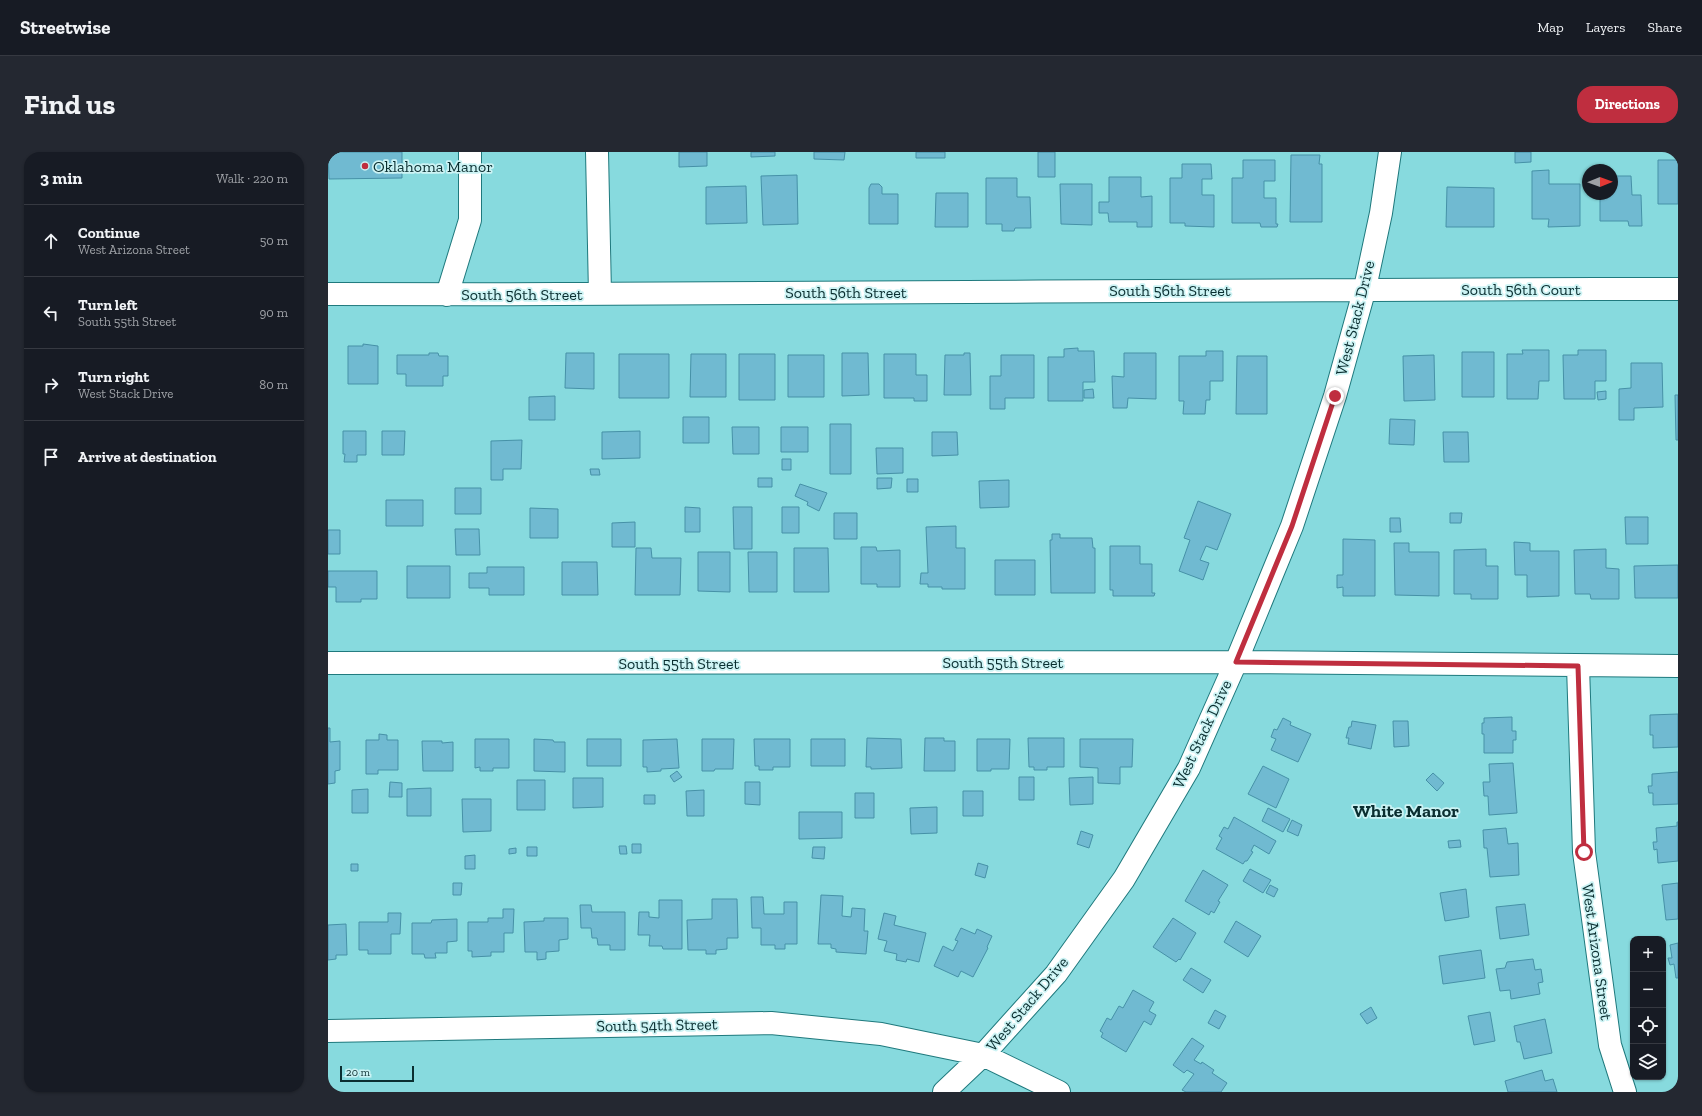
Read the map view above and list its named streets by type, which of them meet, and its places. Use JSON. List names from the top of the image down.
{
  "streets": {
    "street": [
      "South 56th Court",
      "South 56th Street",
      "West Stack Drive",
      "South 55th Street",
      "West Arizona Street",
      "South 54th Street"
    ]
  },
  "crossings": [
    ["South 56th Court", "South 56th Street"],
    ["South 56th Court", "West Stack Drive"],
    ["South 56th Street", "West Stack Drive"],
    ["West Stack Drive", "South 55th Street"],
    ["West Stack Drive", "South 54th Street"],
    ["South 55th Street", "West Arizona Street"]
  ],
  "districts": ["White Manor"],
  "places": ["Oklahoma Manor"],
  "scale_bar": "20 m",
  "north": "right",
  "page": {
    "header": "Streetwise",
    "nav": ["Map", "Layers", "Share"],
    "buttons": "Directions",
    "title": "Find us",
    "heading": ["3 min", "Walk · 220 m"],
    "list": [
      ["Continue", "West Arizona Street", "50 m"],
      ["Turn left", "South 55th Street", "90 m"],
      ["Turn right", "West Stack Drive", "80 m"],
      "Arrive at destination"
    ],
    "map_buttons": ["+", "−"],
    "scale": "20 m"
  }
}
